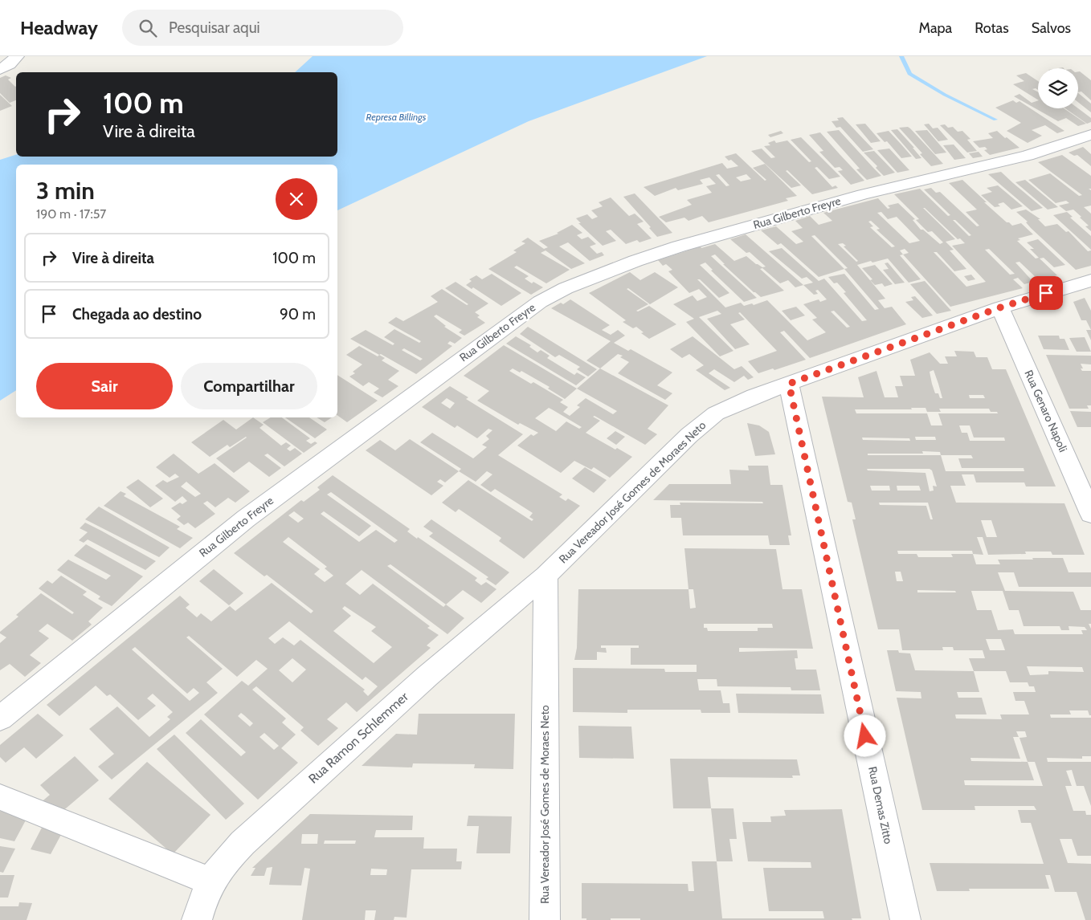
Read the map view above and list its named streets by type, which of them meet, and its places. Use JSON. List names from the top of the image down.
{
  "streets": {
    "street": [
      "Rua Gilberto Freyre",
      "Rua Genaro Napoli",
      "Rua Vereador José Gomes de Moraes Neto",
      "Rua Ramon Schlemmer",
      "Rua Demas Zitto"
    ]
  },
  "crossings": [
    ["Rua Genaro Napoli", "Rua Vereador José Gomes de Moraes Neto"],
    ["Rua Vereador José Gomes de Moraes Neto", "Rua Ramon Schlemmer"],
    ["Rua Vereador José Gomes de Moraes Neto", "Rua Demas Zitto"]
  ],
  "water": ["Represa Billings"],
  "page": {
    "header": "Headway",
    "search": "Pesquisar aqui",
    "nav": ["Mapa", "Rotas", "Salvos"],
    "turn": ["100 m", "Vire à direita"],
    "heading": ["3 min", "190 m · 17:57"],
    "list": [
      {
        "name": "Vire à direita",
        "value": "100 m"
      },
      {
        "name": "Chegada ao destino",
        "value": "90 m"
      }
    ],
    "buttons": ["Sair", "Compartilhar"]
  }
}
